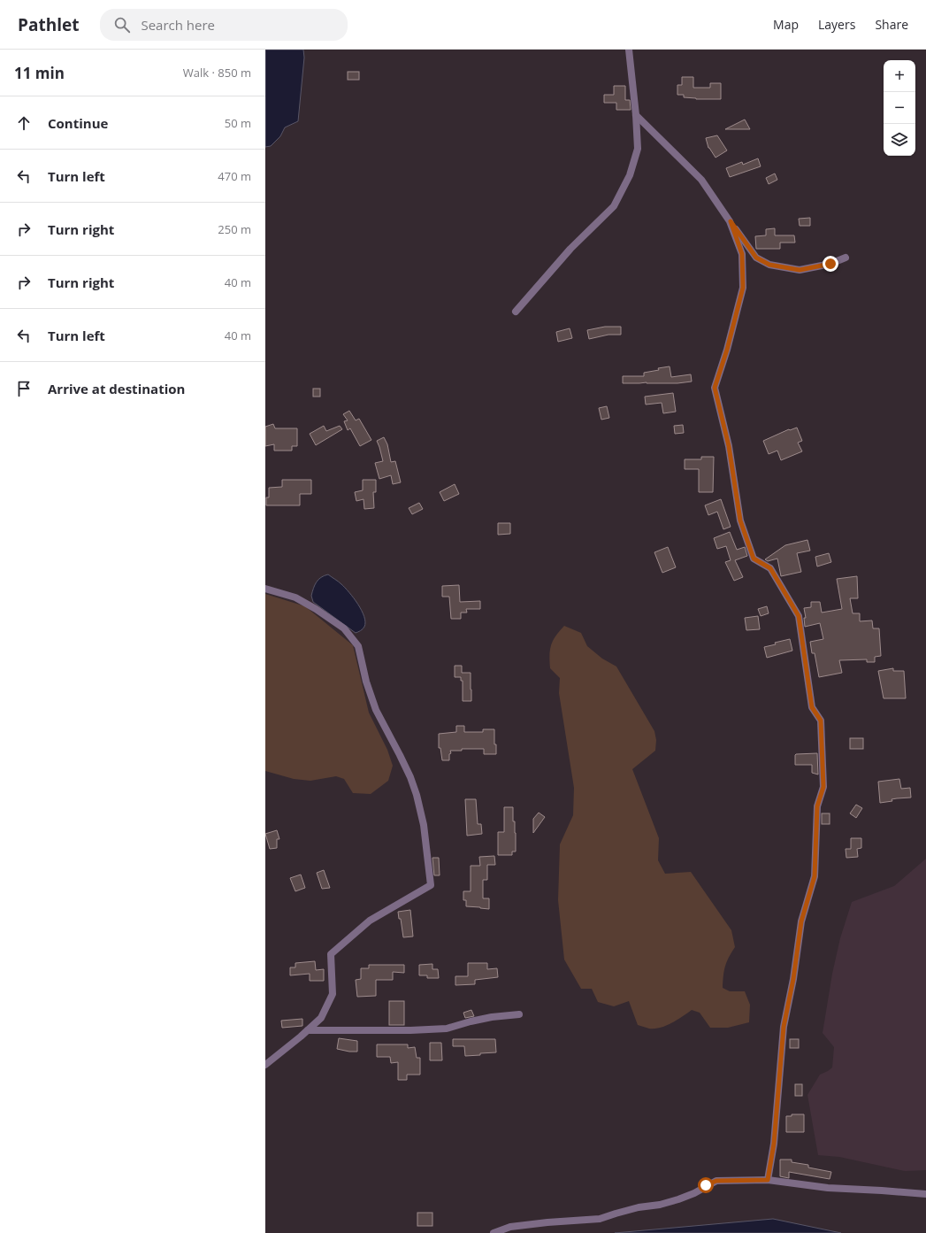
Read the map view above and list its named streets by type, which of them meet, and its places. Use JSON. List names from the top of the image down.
{
  "page": {
    "header": "Pathlet",
    "search": "Search here",
    "nav": ["Map", "Layers", "Share"],
    "heading": ["11 min", "Walk · 850 m"],
    "map_buttons": ["+", "−"],
    "list": [
      ["Continue", "50 m"],
      ["Turn left", "470 m"],
      ["Turn right", "250 m"],
      ["Turn right", "40 m"],
      ["Turn left", "40 m"],
      "Arrive at destination"
    ]
  }
}
